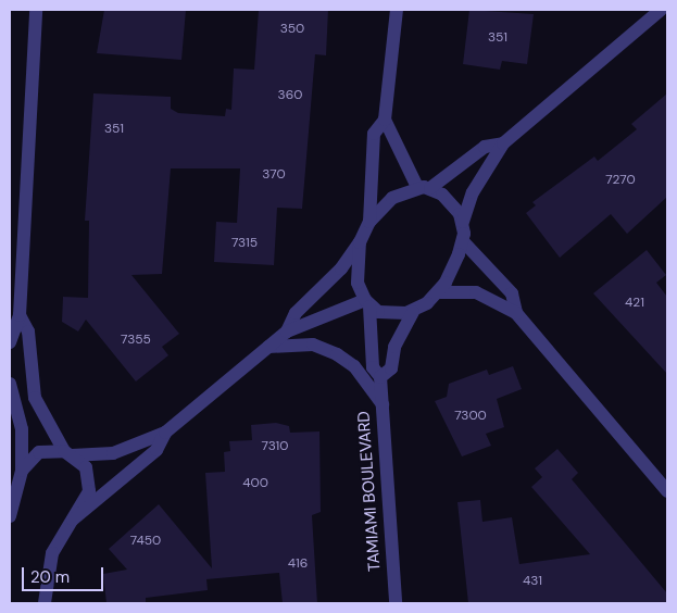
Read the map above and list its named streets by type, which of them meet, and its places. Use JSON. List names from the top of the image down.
{
  "streets": {
    "street": ["TAMIAMI BOULEVARD"]
  },
  "house_numbers": [
    "350",
    "351",
    "360",
    "351",
    "370",
    "7270",
    "7315",
    "421",
    "7355",
    "7300",
    "7310",
    "400",
    "7450",
    "416",
    "431"
  ],
  "scale_bar": "20 m"
}
